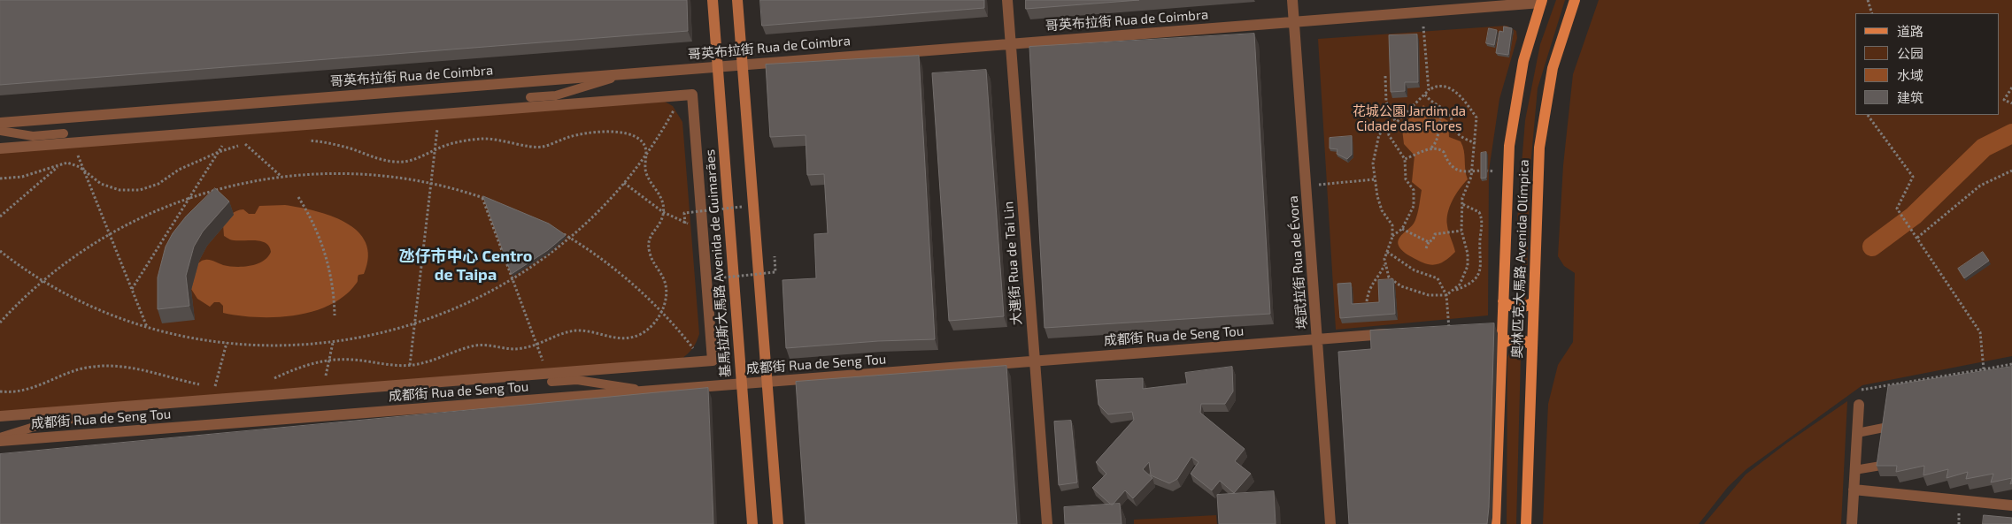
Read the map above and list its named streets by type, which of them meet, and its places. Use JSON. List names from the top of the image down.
{
  "streets": {
    "main road": ["奧林匹克大馬路 Avenida Olímpica", "基馬拉斯大馬路 Avenida de Guimarães"],
    "street": [
      "哥英布拉街 Rua de Coimbra",
      "埃武拉街 Rua de Évora",
      "大連街 Rua de Tai Lin",
      "成都街 Rua de Seng Tou"
    ]
  },
  "crossings": [
    ["哥英布拉街 Rua de Coimbra", "奧林匹克大馬路 Avenida Olímpica"],
    ["哥英布拉街 Rua de Coimbra", "埃武拉街 Rua de Évora"],
    ["哥英布拉街 Rua de Coimbra", "基馬拉斯大馬路 Avenida de Guimarães"],
    ["哥英布拉街 Rua de Coimbra", "大連街 Rua de Tai Lin"],
    ["埃武拉街 Rua de Évora", "成都街 Rua de Seng Tou"],
    ["基馬拉斯大馬路 Avenida de Guimarães", "成都街 Rua de Seng Tou"],
    ["大連街 Rua de Tai Lin", "成都街 Rua de Seng Tou"]
  ],
  "districts": ["氹仔市中心 Centro de Taipa"],
  "parks": ["花城公園 Jardim da Cidade das Flores"],
  "legend": [
    "道路",
    "公园",
    "水域",
    "建筑"
  ]
}
